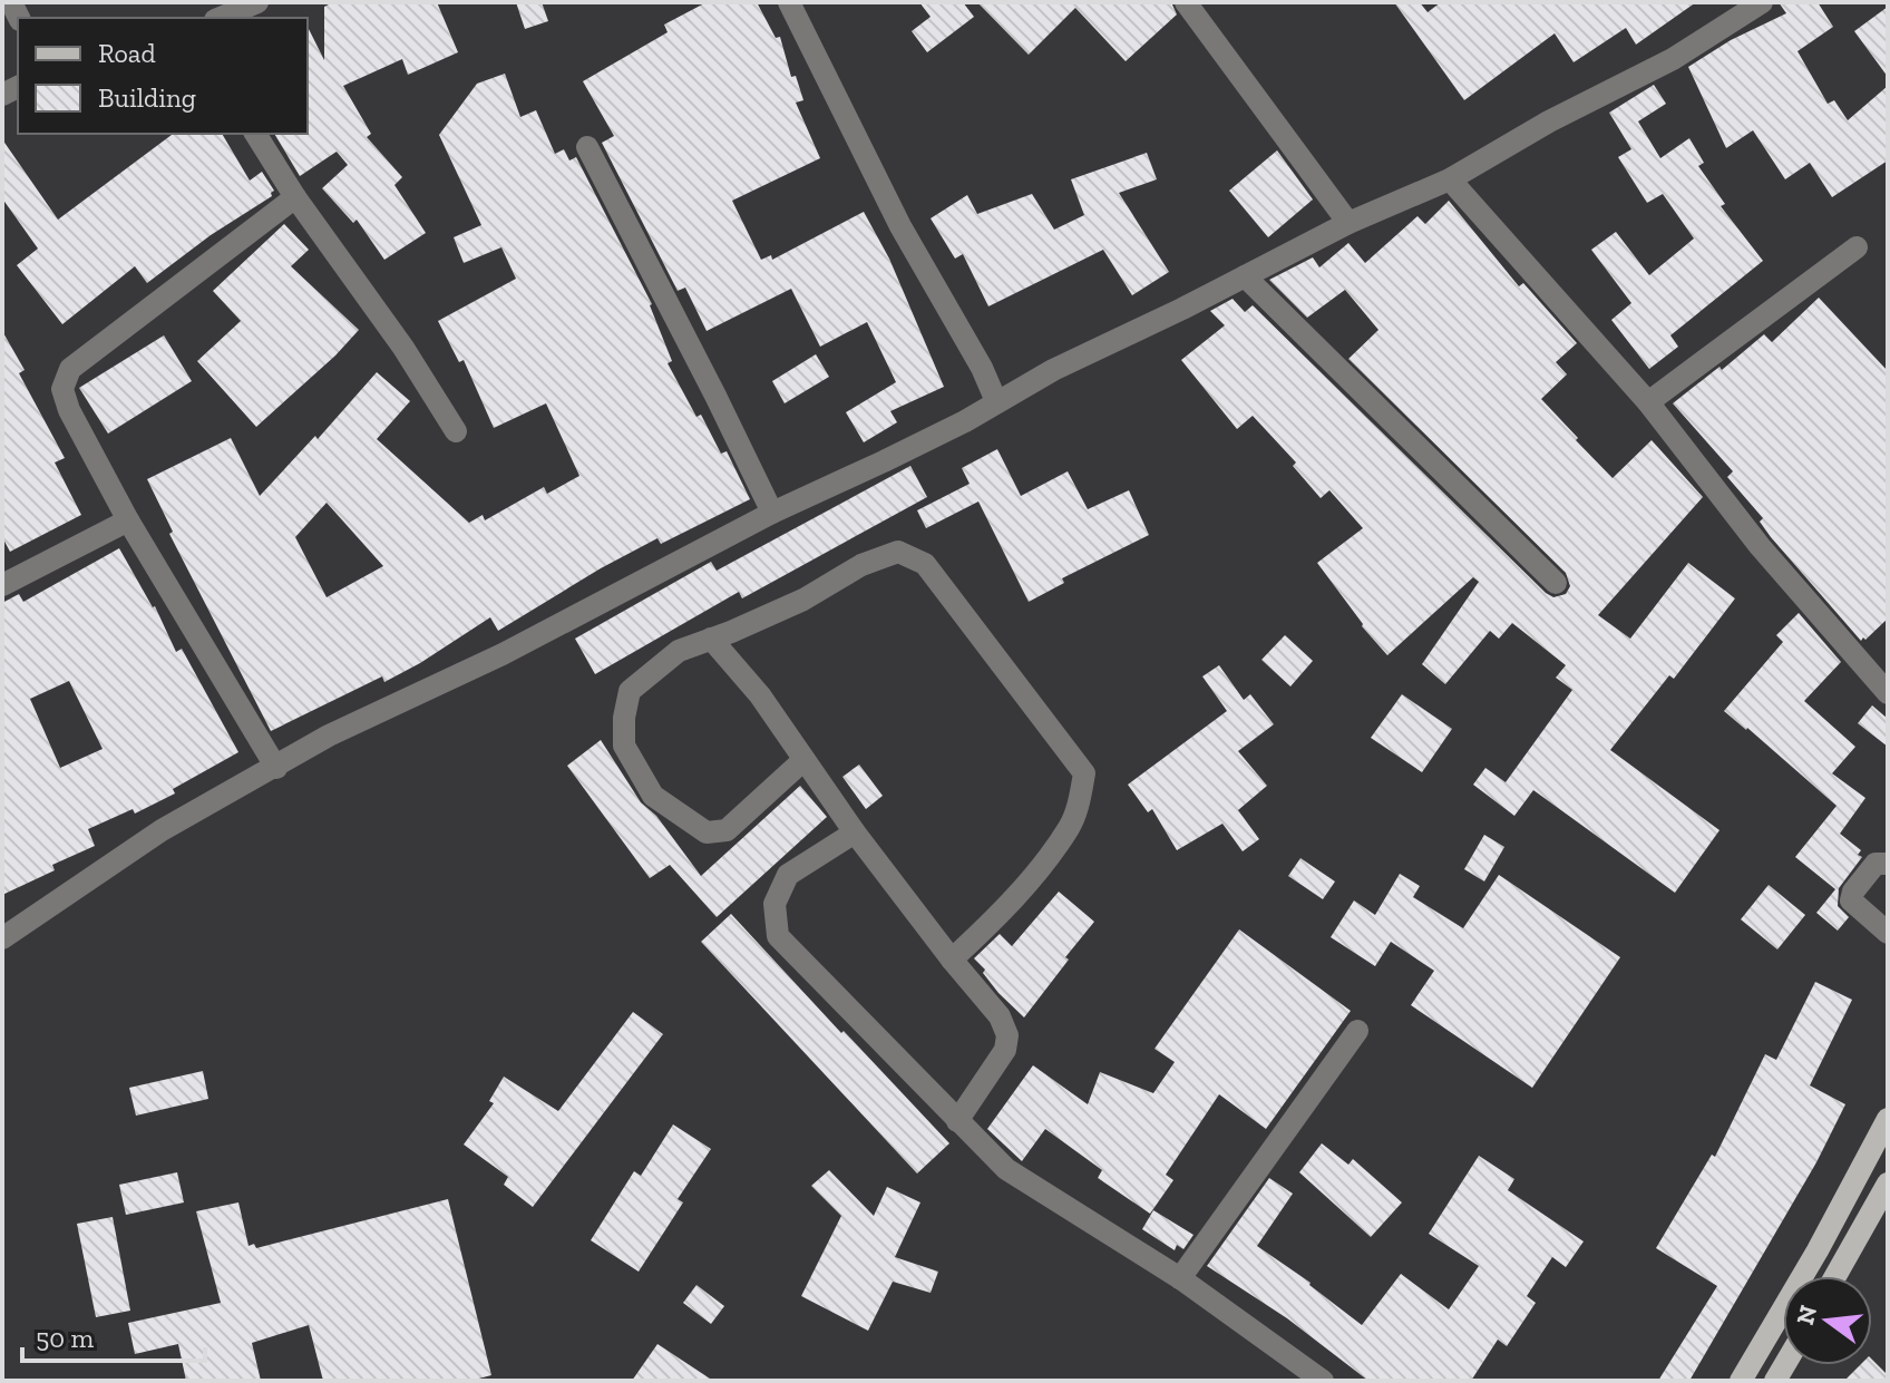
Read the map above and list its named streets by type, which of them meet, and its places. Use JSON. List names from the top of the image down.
{
  "legend": ["Road", "Building"],
  "scale_bar": "50 m",
  "north": "left"
}
